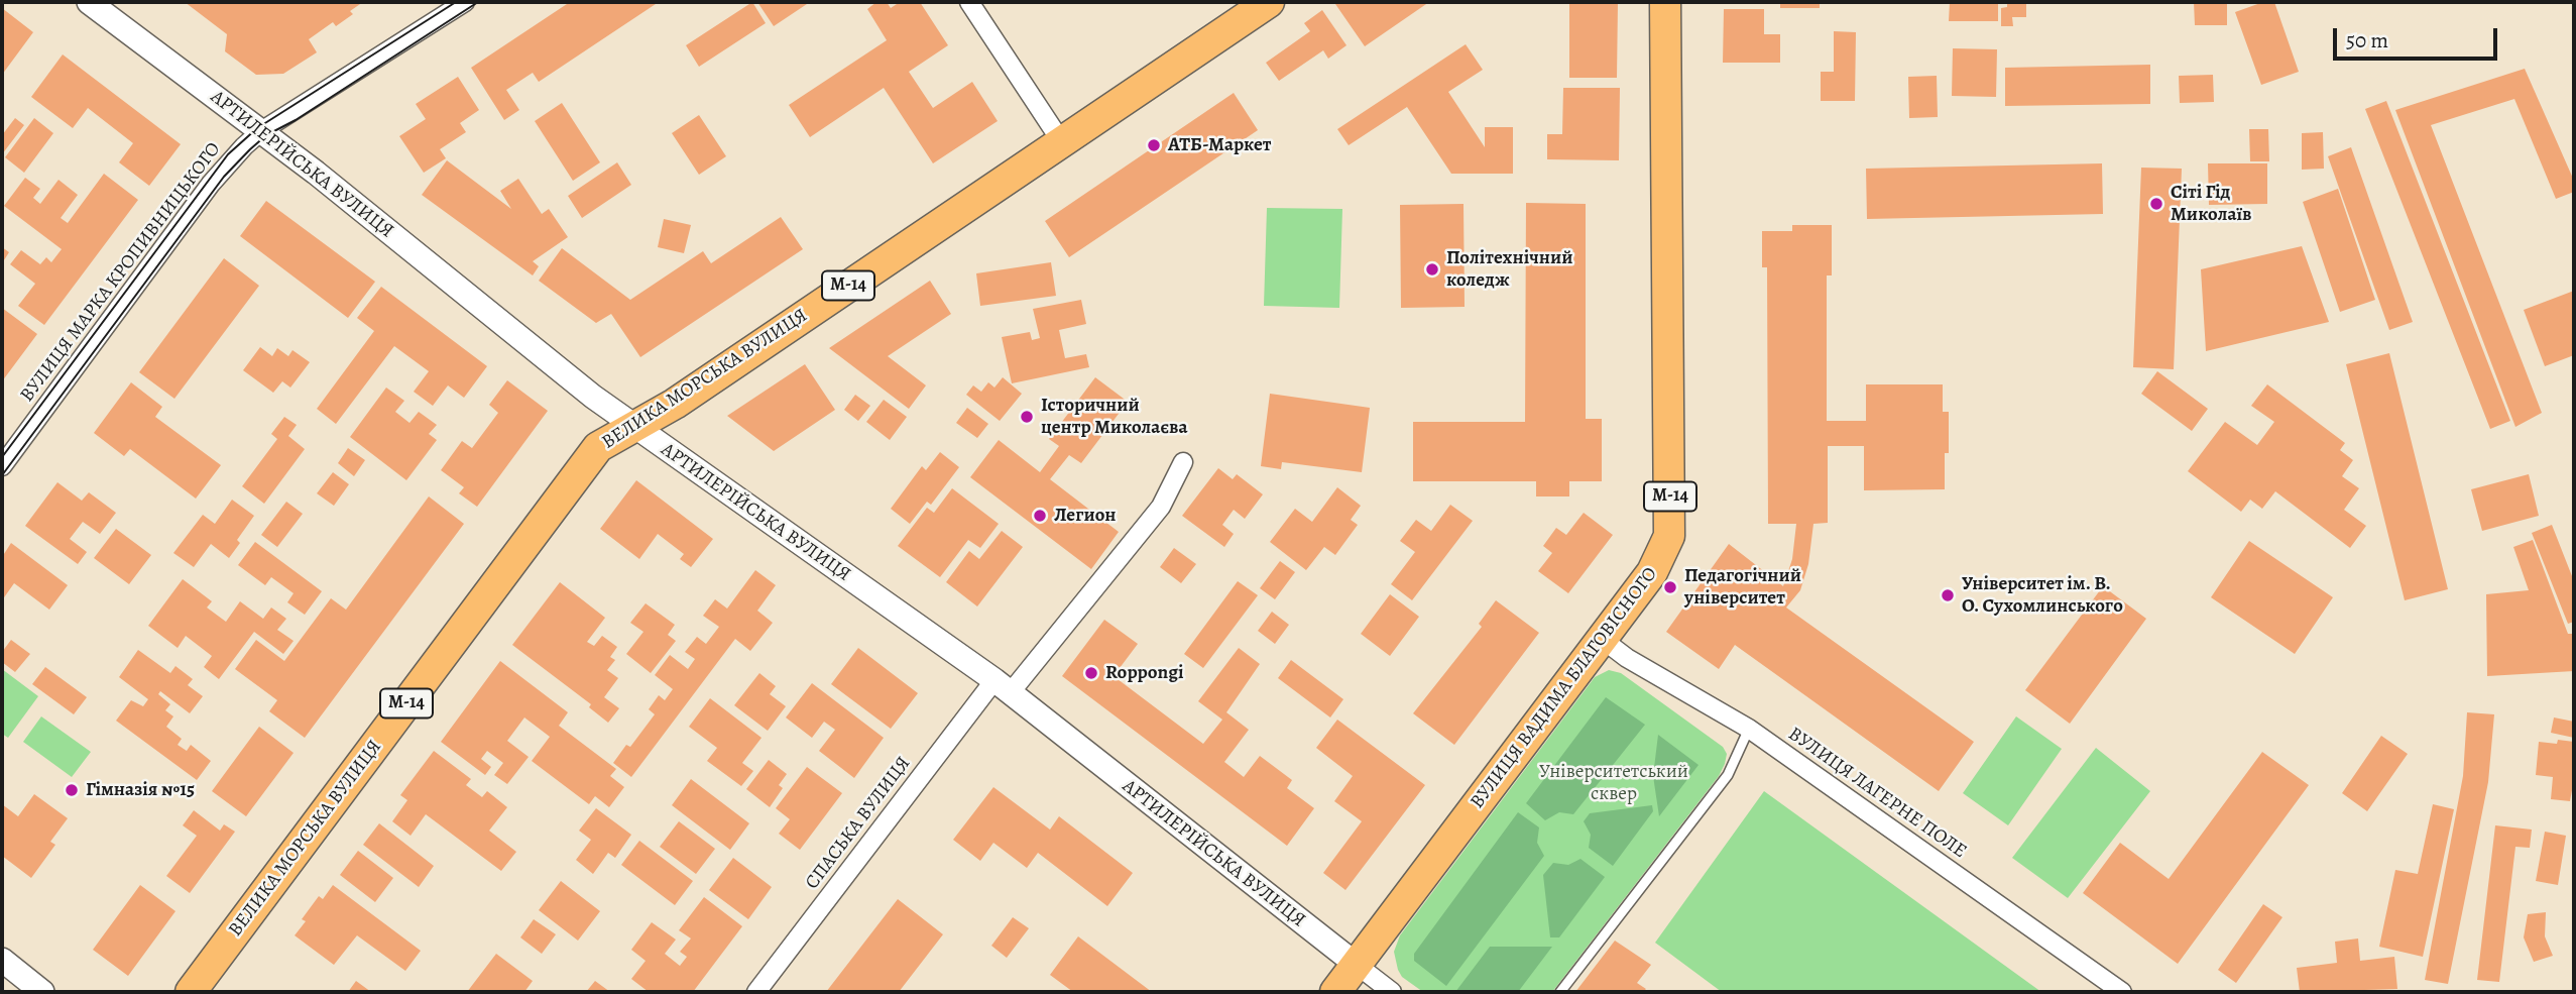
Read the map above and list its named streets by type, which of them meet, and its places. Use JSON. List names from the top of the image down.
{
  "streets": {
    "highway": ["М-14", "ВЕЛИКА МОРСЬКА ВУЛИЦЯ", "ВУЛИЦЯ ВАДИМА БЛАГОВІСНОГО"],
    "street": [
      "АРТИЛЕРІЙСЬКА ВУЛИЦЯ",
      "ВУЛИЦЯ МАРКА КРОПИВНИЦЬКОГО",
      "ВУЛИЦЯ ЛАГЕРНЕ ПОЛЕ",
      "СПАСЬКА ВУЛИЦЯ"
    ]
  },
  "crossings": [
    ["АРТИЛЕРІЙСЬКА ВУЛИЦЯ", "ВУЛИЦЯ МАРКА КРОПИВНИЦЬКОГО"],
    ["АРТИЛЕРІЙСЬКА ВУЛИЦЯ", "ВЕЛИКА МОРСЬКА ВУЛИЦЯ"],
    ["АРТИЛЕРІЙСЬКА ВУЛИЦЯ", "ВУЛИЦЯ ВАДИМА БЛАГОВІСНОГО"],
    ["АРТИЛЕРІЙСЬКА ВУЛИЦЯ", "СПАСЬКА ВУЛИЦЯ"],
    ["ВУЛИЦЯ ВАДИМА БЛАГОВІСНОГО", "ВУЛИЦЯ ЛАГЕРНЕ ПОЛЕ"]
  ],
  "parks": ["Університетський сквер"],
  "places": [
    "АТБ-Маркет",
    "Сіті Гід Миколаїв",
    "Політехнічний коледж",
    "Історичний центр Миколаєва",
    "Легион",
    "Педагогічний університет",
    "Університет ім. В. О. Сухомлинського",
    "Roppongi",
    "Гімназія №15"
  ],
  "scale_bar": "50 m"
}
